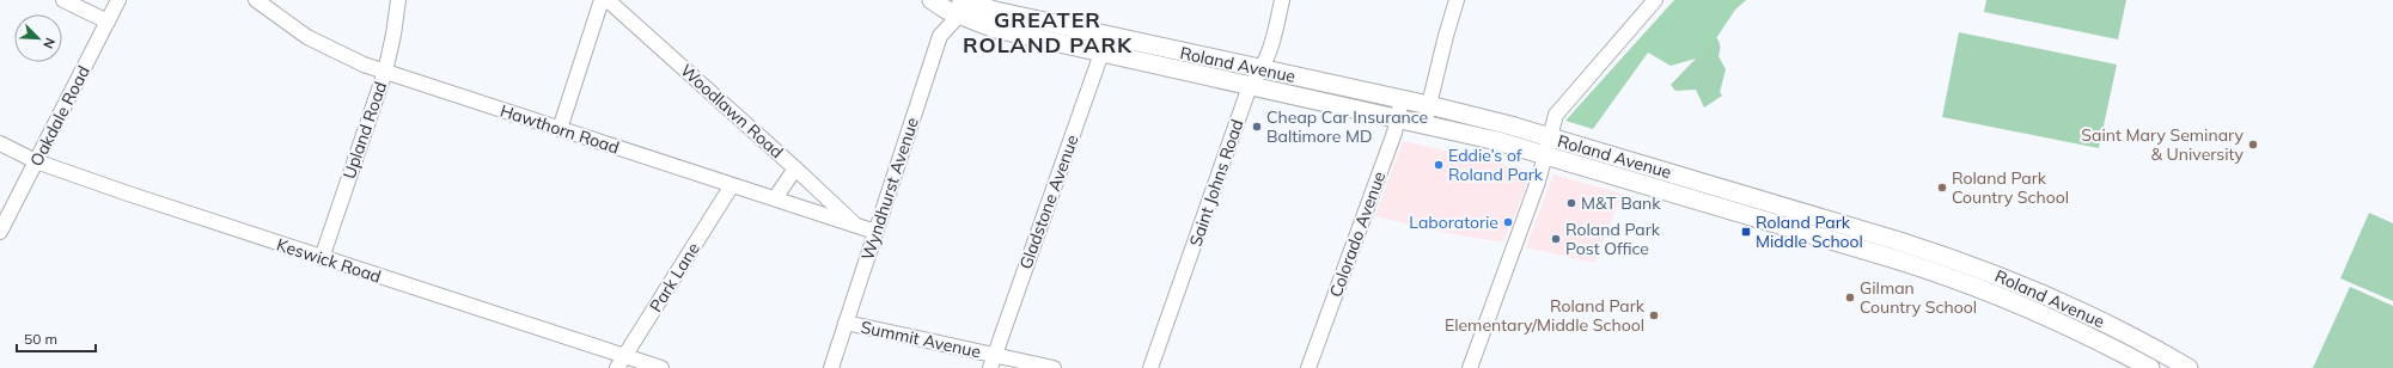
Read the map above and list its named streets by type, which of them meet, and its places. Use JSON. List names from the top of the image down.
{
  "streets": {
    "main road": ["Roland Avenue"],
    "street": [
      "Woodlawn Road",
      "Oakdale Road",
      "Hawthorn Road",
      "Upland Road",
      "Saint Johns Road",
      "Wyndhurst Avenue",
      "Gladstone Avenue",
      "Colorado Avenue",
      "Keswick Road",
      "Park Lane",
      "Summit Avenue"
    ]
  },
  "crossings": [
    ["Roland Avenue", "Saint Johns Road"],
    ["Roland Avenue", "Wyndhurst Avenue"],
    ["Roland Avenue", "Gladstone Avenue"],
    ["Roland Avenue", "Colorado Avenue"],
    ["Woodlawn Road", "Hawthorn Road"],
    ["Oakdale Road", "Keswick Road"],
    ["Hawthorn Road", "Upland Road"],
    ["Hawthorn Road", "Wyndhurst Avenue"],
    ["Hawthorn Road", "Park Lane"],
    ["Upland Road", "Keswick Road"],
    ["Wyndhurst Avenue", "Summit Avenue"],
    ["Gladstone Avenue", "Summit Avenue"],
    ["Keswick Road", "Park Lane"]
  ],
  "districts": ["GREATER ROLAND PARK"],
  "places": {
    "other": [
      "Cheap Car Insurance Baltimore MD",
      "Saint Mary Seminary & University",
      "Eddie’s of Roland Park",
      "Roland Park Country School",
      "M&T Bank",
      "Laboratorie",
      "Roland Park Post Office",
      "Gilman Country School",
      "Roland Park Elementary/Middle School"
    ],
    "transit": ["Roland Park Middle School"]
  },
  "scale_bar": "50 m",
  "north": "bottom right"
}
